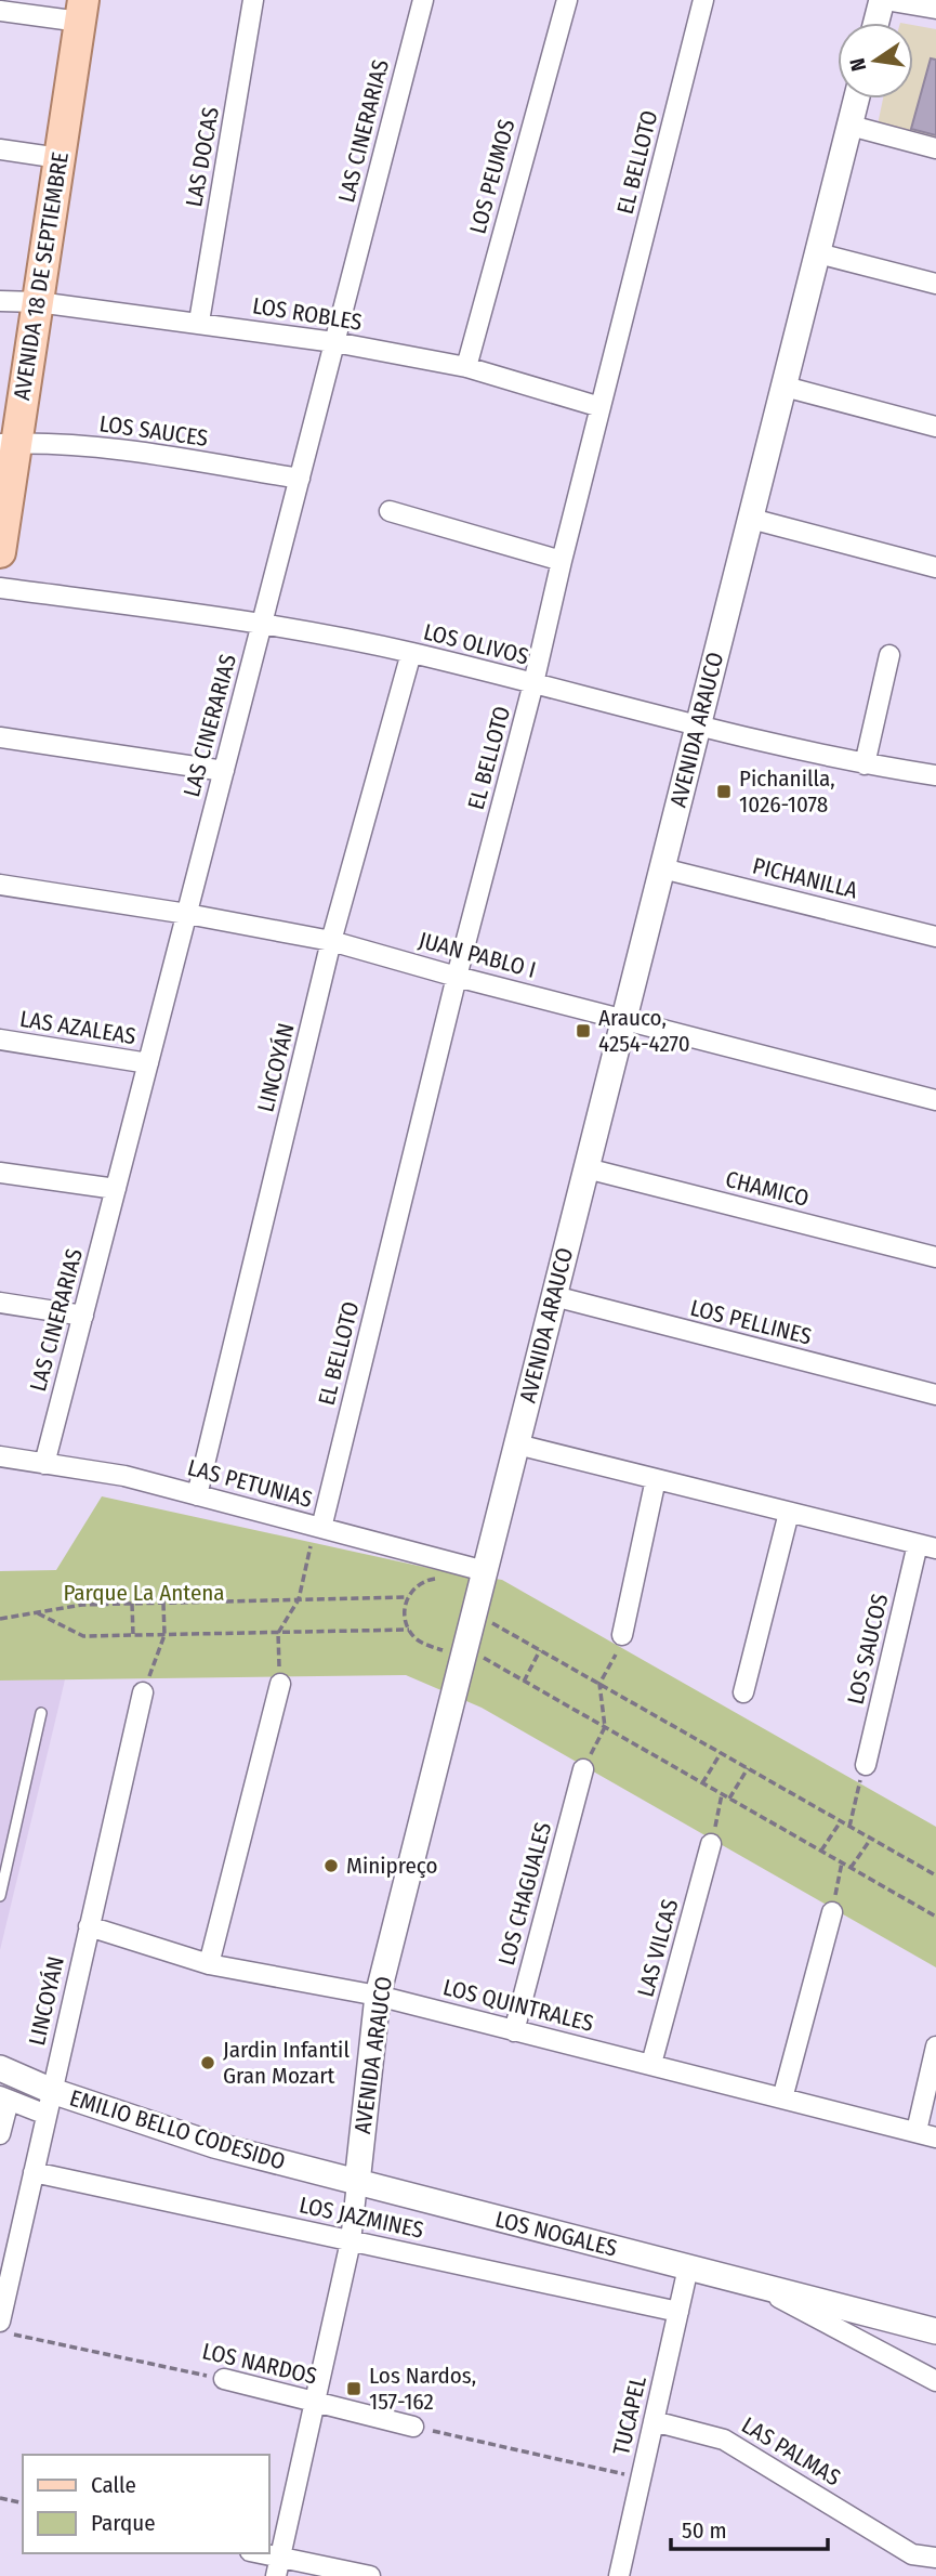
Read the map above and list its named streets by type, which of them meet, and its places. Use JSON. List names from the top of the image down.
{
  "streets": {
    "main road": ["AVENIDA 18 DE SEPTIEMBRE"],
    "street": [
      "LAS CINERARIAS",
      "LAS DOCAS",
      "EL BELLOTO",
      "LOS PEUMOS",
      "LOS ROBLES",
      "LOS SAUCES",
      "LOS OLIVOS",
      "AVENIDA ARAUCO",
      "PICHANILLA",
      "JUAN PABLO I",
      "LAS AZALEAS",
      "LINCOYÁN",
      "CHAMICO",
      "LOS PELLINES",
      "LAS PETUNIAS",
      "LOS SAUCOS",
      "LOS CHAGUALES",
      "LAS VILCAS",
      "LOS QUINTRALES",
      "EMILIO BELLO CODESIDO",
      "LOS JAZMINES",
      "LOS NOGALES",
      "LOS NARDOS",
      "TUCAPEL",
      "LAS PALMAS"
    ]
  },
  "crossings": [
    ["LAS CINERARIAS", "LOS ROBLES"],
    ["LAS CINERARIAS", "LOS SAUCES"],
    ["LAS CINERARIAS", "LOS OLIVOS"],
    ["LAS CINERARIAS", "JUAN PABLO I"],
    ["LAS CINERARIAS", "LAS AZALEAS"],
    ["LAS CINERARIAS", "LAS PETUNIAS"],
    ["LAS DOCAS", "LOS ROBLES"],
    ["EL BELLOTO", "LOS ROBLES"],
    ["EL BELLOTO", "LOS OLIVOS"],
    ["EL BELLOTO", "JUAN PABLO I"],
    ["EL BELLOTO", "LAS PETUNIAS"],
    ["LOS PEUMOS", "LOS ROBLES"],
    ["AVENIDA 18 DE SEPTIEMBRE", "LOS ROBLES"],
    ["AVENIDA 18 DE SEPTIEMBRE", "LOS SAUCES"],
    ["LOS OLIVOS", "AVENIDA ARAUCO"],
    ["LOS OLIVOS", "LINCOYÁN"],
    ["AVENIDA ARAUCO", "PICHANILLA"],
    ["AVENIDA ARAUCO", "JUAN PABLO I"],
    ["AVENIDA ARAUCO", "CHAMICO"],
    ["AVENIDA ARAUCO", "LOS PELLINES"],
    ["AVENIDA ARAUCO", "LAS PETUNIAS"],
    ["AVENIDA ARAUCO", "LOS QUINTRALES"],
    ["AVENIDA ARAUCO", "EMILIO BELLO CODESIDO"],
    ["AVENIDA ARAUCO", "LOS JAZMINES"],
    ["AVENIDA ARAUCO", "LOS NOGALES"],
    ["AVENIDA ARAUCO", "LOS NARDOS"],
    ["JUAN PABLO I", "LINCOYÁN"],
    ["LINCOYÁN", "LAS PETUNIAS"],
    ["LINCOYÁN", "LOS QUINTRALES"],
    ["LINCOYÁN", "EMILIO BELLO CODESIDO"],
    ["LINCOYÁN", "LOS JAZMINES"],
    ["LINCOYÁN", "LOS NARDOS"],
    ["LOS CHAGUALES", "LOS QUINTRALES"],
    ["LAS VILCAS", "LOS QUINTRALES"],
    ["EMILIO BELLO CODESIDO", "LOS NOGALES"],
    ["LOS JAZMINES", "TUCAPEL"],
    ["LOS NOGALES", "TUCAPEL"],
    ["TUCAPEL", "LAS PALMAS"]
  ],
  "parks": ["Parque La Antena"],
  "places": {
    "transit": ["Pichanilla, 1026-1078", "Arauco, 4254-4270", "Los Nardos, 157-162"],
    "other": ["Minipreço", "Jardin Infantil Gran Mozart"]
  },
  "legend": ["Calle", "Parque"],
  "scale_bar": "50 m",
  "north": "left"
}
